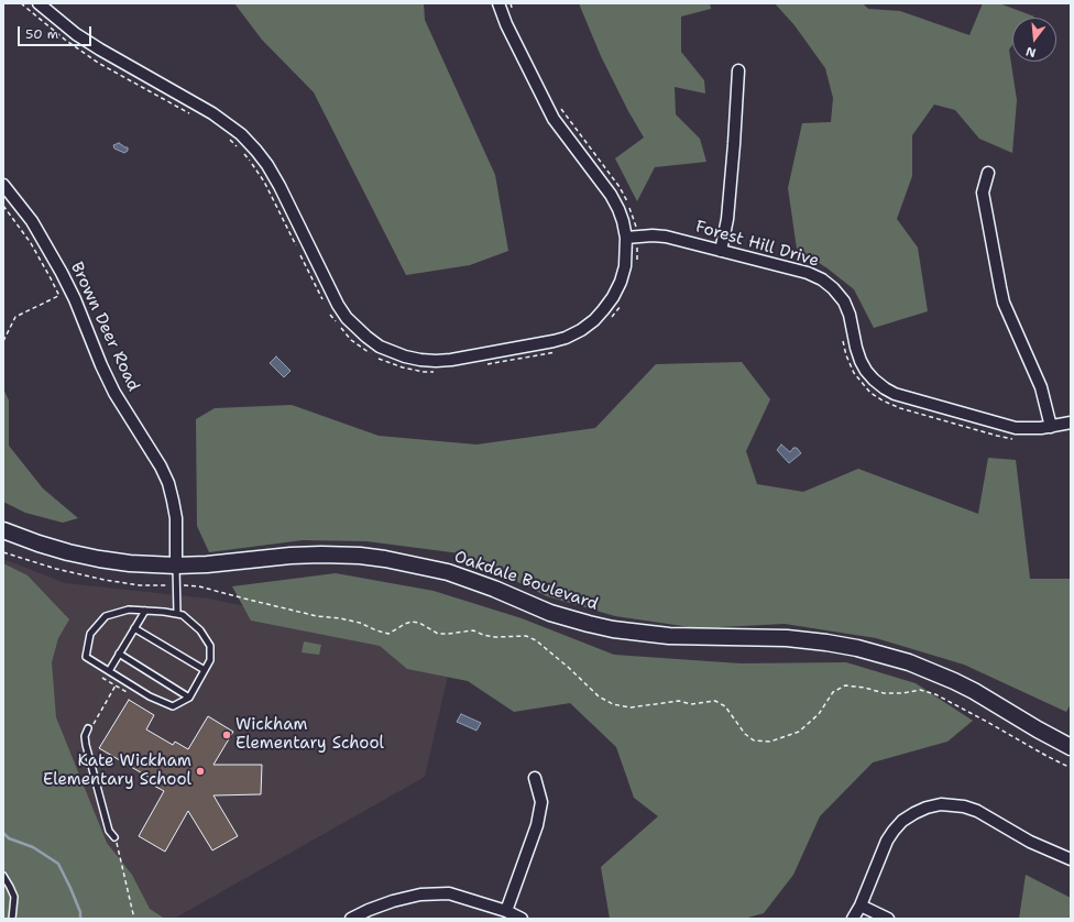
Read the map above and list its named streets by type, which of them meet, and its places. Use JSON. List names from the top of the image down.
{
  "streets": {
    "main road": ["Oakdale Boulevard"],
    "street": ["Forest Hill Drive", "Brown Deer Road"]
  },
  "crossings": [
    ["Brown Deer Road", "Oakdale Boulevard"]
  ],
  "places": ["Wickham Elementary School", "Kate Wickham Elementary School"],
  "scale_bar": "50 m",
  "north": "bottom"
}
